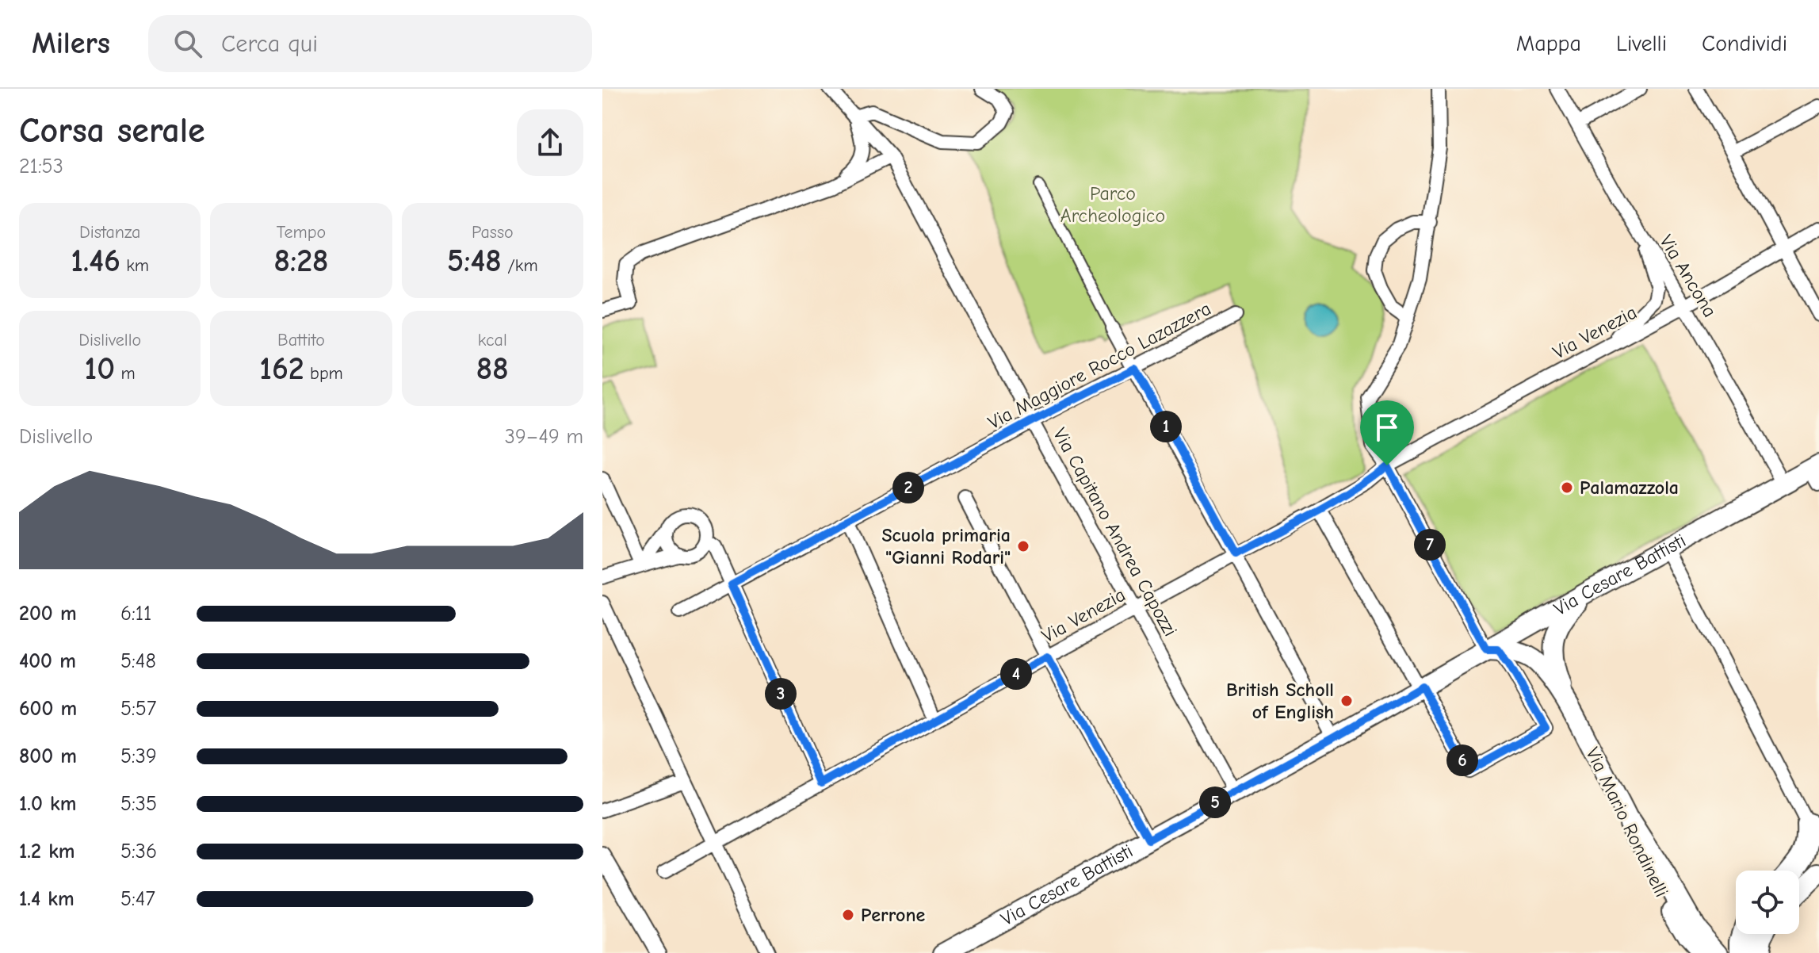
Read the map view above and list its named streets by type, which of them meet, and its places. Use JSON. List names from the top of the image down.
{
  "streets": {
    "main road": ["Via Cesare Battisti", "Via Mario Rondinelli"],
    "street": [
      "Via Ancona",
      "Via Venezia",
      "Via Maggiore Rocco Lazazzera",
      "Via Capitano Andrea Capozzi"
    ]
  },
  "crossings": [
    ["Via Ancona", "Via Venezia"],
    ["Via Ancona", "Via Cesare Battisti"],
    ["Via Venezia", "Via Capitano Andrea Capozzi"],
    ["Via Maggiore Rocco Lazazzera", "Via Capitano Andrea Capozzi"],
    ["Via Capitano Andrea Capozzi", "Via Cesare Battisti"],
    ["Via Cesare Battisti", "Via Mario Rondinelli"]
  ],
  "parks": ["Parco Archeologico"],
  "places": [
    "Palamazzola",
    "Scuola primaria \"Gianni Rodari\"",
    "British Scholl of English",
    "Perrone"
  ],
  "page": {
    "header": "Milers",
    "search": "Cerca qui",
    "nav": ["Mappa", "Livelli", "Condividi"],
    "heading": ["Corsa serale", "21:53"],
    "stats": [
      ["Distanza", "1.46 km"],
      ["Tempo", "8:28"],
      ["Passo", "5:48 /km"],
      ["Dislivello", "10 m"],
      ["Battito", "162 bpm"],
      ["kcal", "88"]
    ],
    "pins": [
      "1",
      "2",
      "7",
      "4",
      "3",
      "6",
      "5"
    ],
    "chart": ["Dislivello", "39–49 m"],
    "list": [
      {
        "name": "200 m",
        "note": "6:11"
      },
      {
        "name": "400 m",
        "note": "5:48"
      },
      {
        "name": "600 m",
        "note": "5:57"
      },
      {
        "name": "800 m",
        "note": "5:39"
      },
      {
        "name": "1.0 km",
        "note": "5:35"
      },
      {
        "name": "1.2 km",
        "note": "5:36"
      },
      {
        "name": "1.4 km",
        "note": "5:47"
      }
    ]
  }
}
